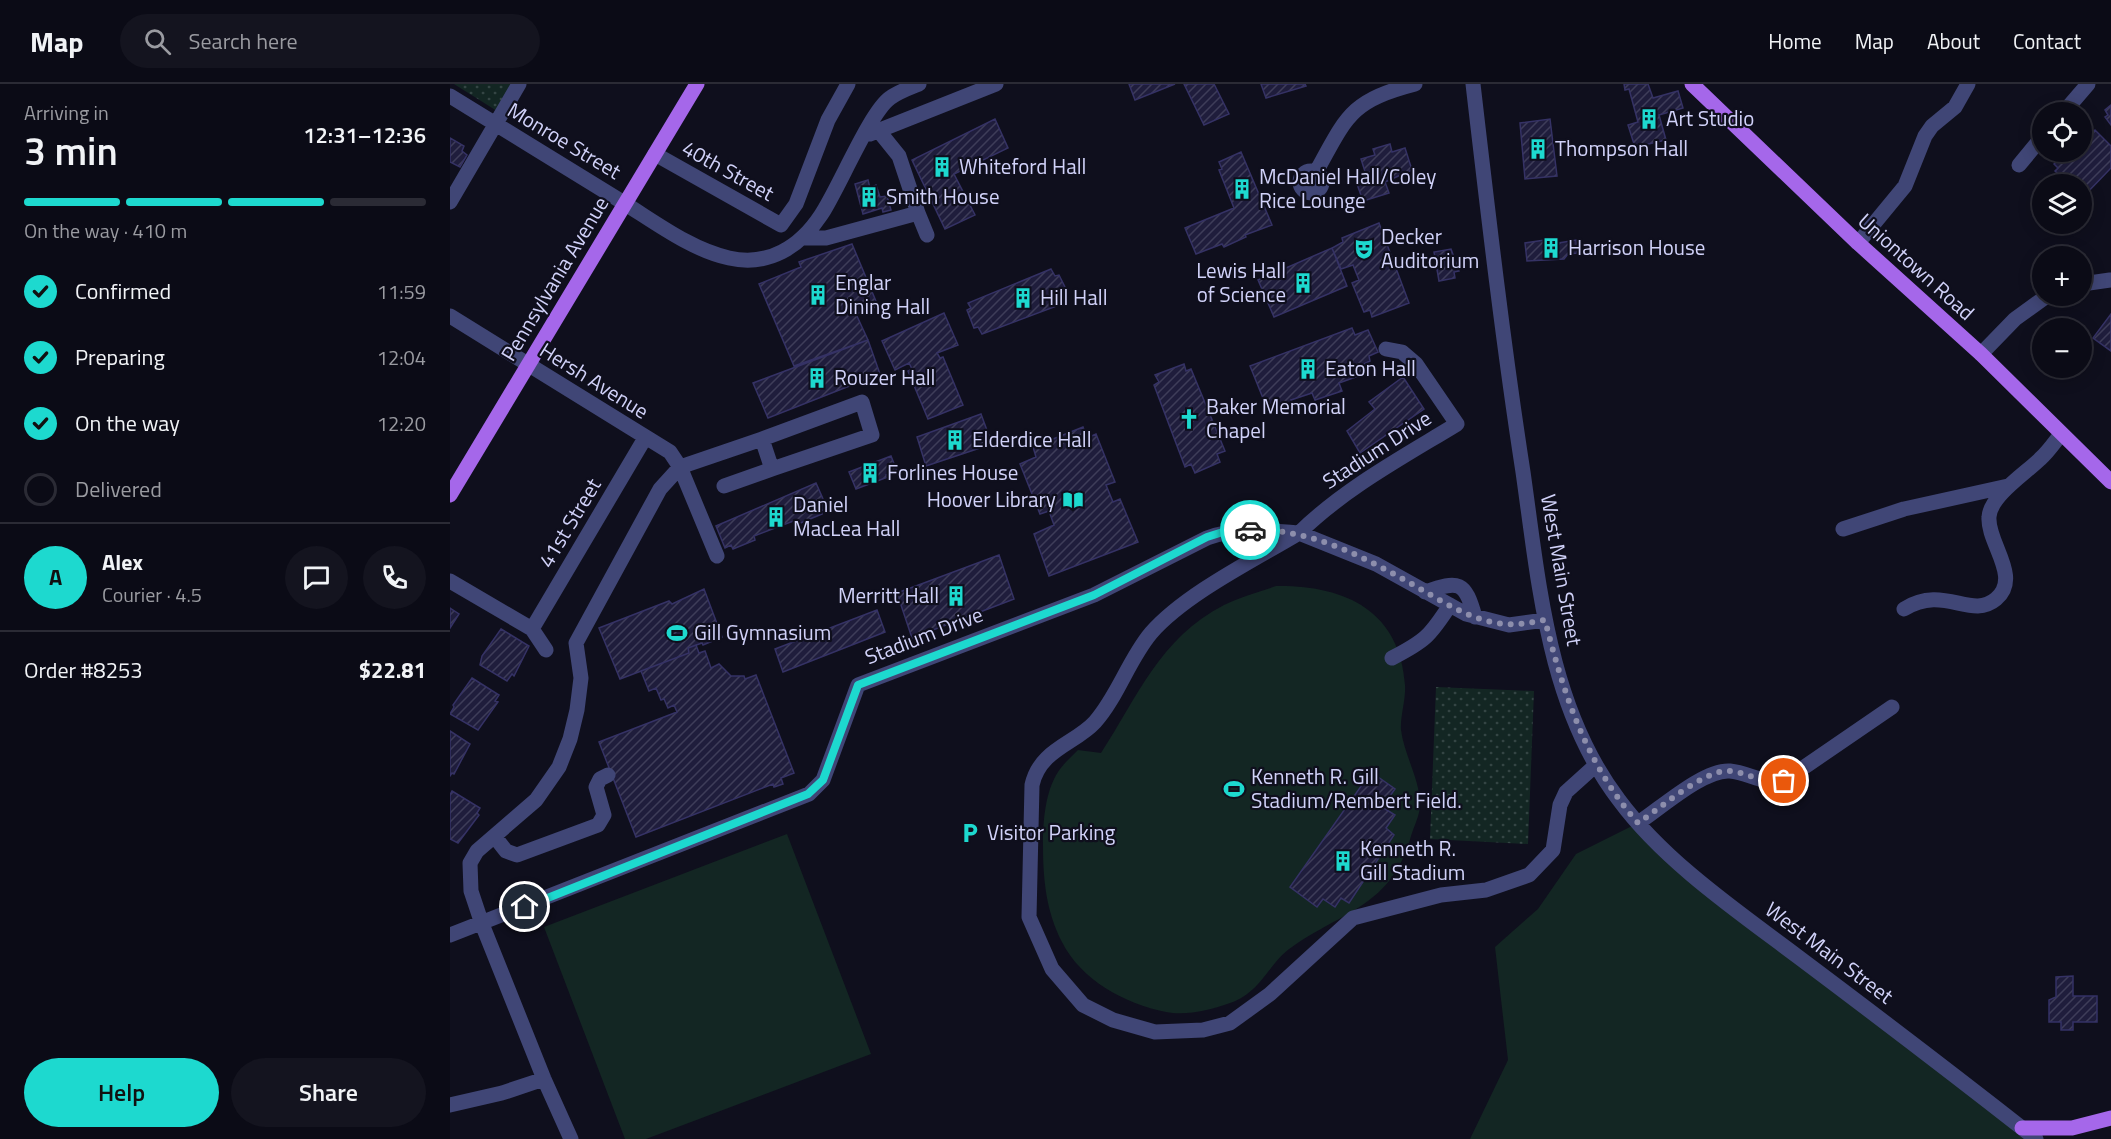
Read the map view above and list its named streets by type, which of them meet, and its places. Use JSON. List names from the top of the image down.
{
  "streets": {
    "main road": ["Uniontown Road", "Pennsylvania Avenue"],
    "street": [
      "Monroe Street",
      "40th Street",
      "Hersh Avenue",
      "Stadium Drive",
      "41st Street",
      "West Main Street"
    ]
  },
  "crossings": [
    ["Monroe Street", "Pennsylvania Avenue"],
    ["40th Street", "Pennsylvania Avenue"],
    ["Pennsylvania Avenue", "Hersh Avenue"],
    ["Hersh Avenue", "41st Street"]
  ],
  "places": {
    "building": [
      "Art Studio",
      "Thompson Hall",
      "Whiteford Hall",
      "McDaniel Hall/Coley Rice Lounge",
      "Smith House",
      "Harrison House",
      "Lewis Hall of Science",
      "Englar Dining Hall",
      "Hill Hall",
      "Eaton Hall",
      "Rouzer Hall",
      "Elderdice Hall",
      "Forlines House",
      "Daniel MacLea Hall",
      "Merritt Hall",
      "Kenneth R. Gill Stadium"
    ],
    "theatre": ["Decker Auditorium"],
    "church": ["Baker Memorial Chapel"],
    "library": ["Hoover Library"],
    "sports": ["Gill Gymnasium", "Kenneth R. Gill Stadium/Rembert Field."],
    "parking": ["Visitor Parking"]
  },
  "page": {
    "header": "Map",
    "search": "Search here",
    "nav": [
      "Home",
      "Map",
      "About",
      "Contact"
    ],
    "heading": ["3 min", "Arriving in", "12:31–12:36"],
    "panel": [
      "Alex",
      "Courier · 4.5",
      "Order #8253",
      "$22.81"
    ],
    "map_buttons": ["+", "−"],
    "bar": "On the way · 410 m",
    "list": [
      ["Confirmed", "11:59"],
      ["Preparing", "12:04"],
      ["On the way", "12:20"],
      "Delivered"
    ],
    "round": "A",
    "buttons": ["Help", "Share"]
  }
}
